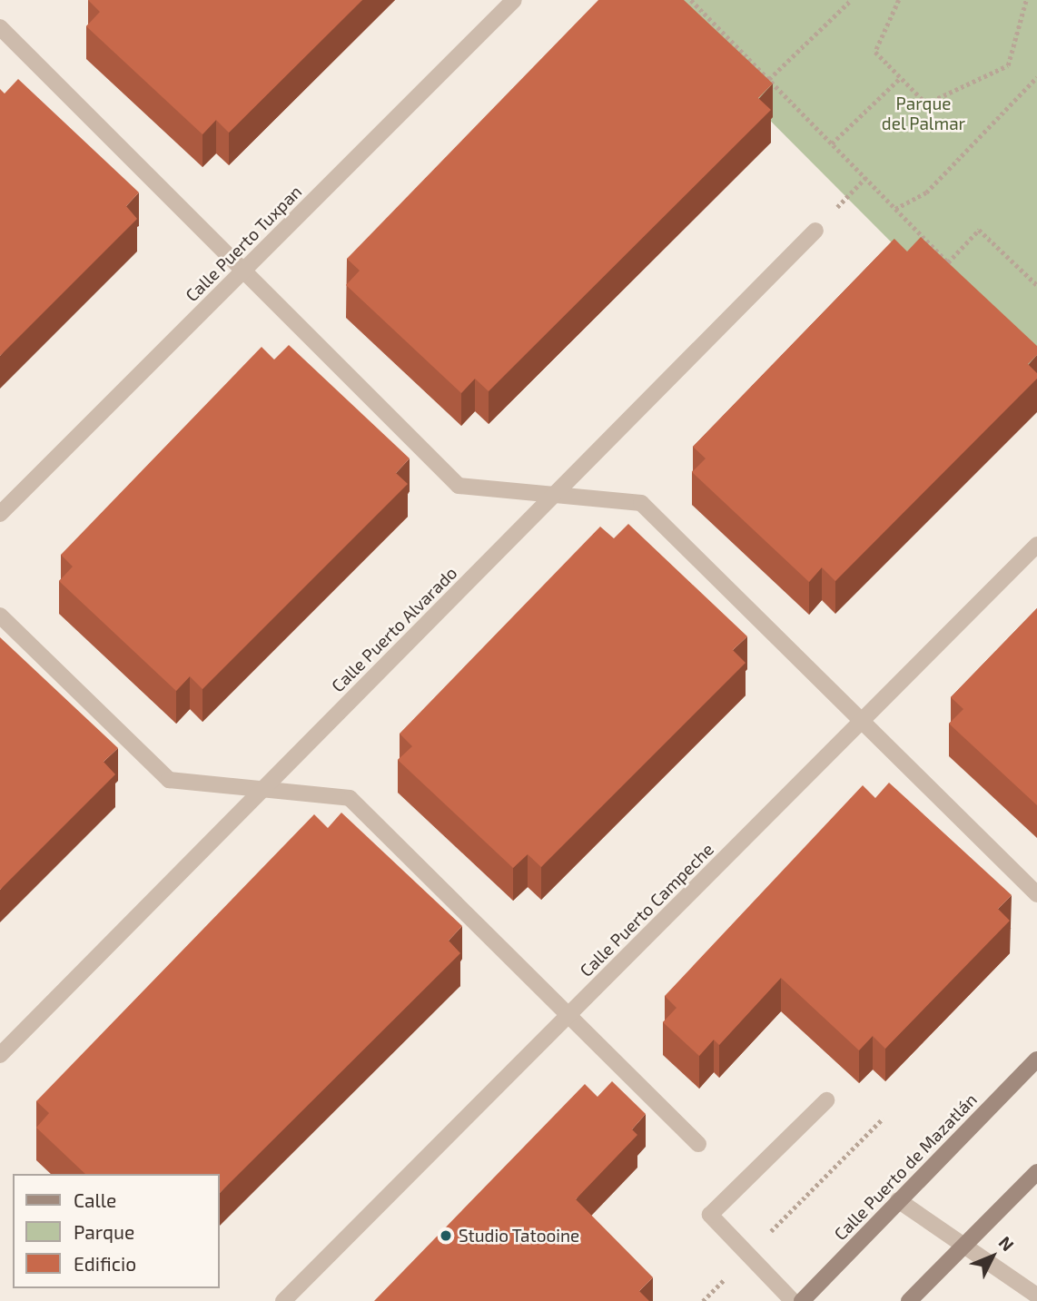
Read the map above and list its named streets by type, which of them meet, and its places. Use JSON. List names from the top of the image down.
{
  "streets": {
    "main road": ["Calle Puerto de Mazatlán"],
    "street": ["Calle Puerto Tuxpan", "Calle Puerto Alvarado", "Calle Puerto Campeche"]
  },
  "parks": ["Parque del Palmar"],
  "places": ["Studio Tatooine"],
  "legend": ["Calle", "Parque", "Edificio"],
  "north": "top right"
}
